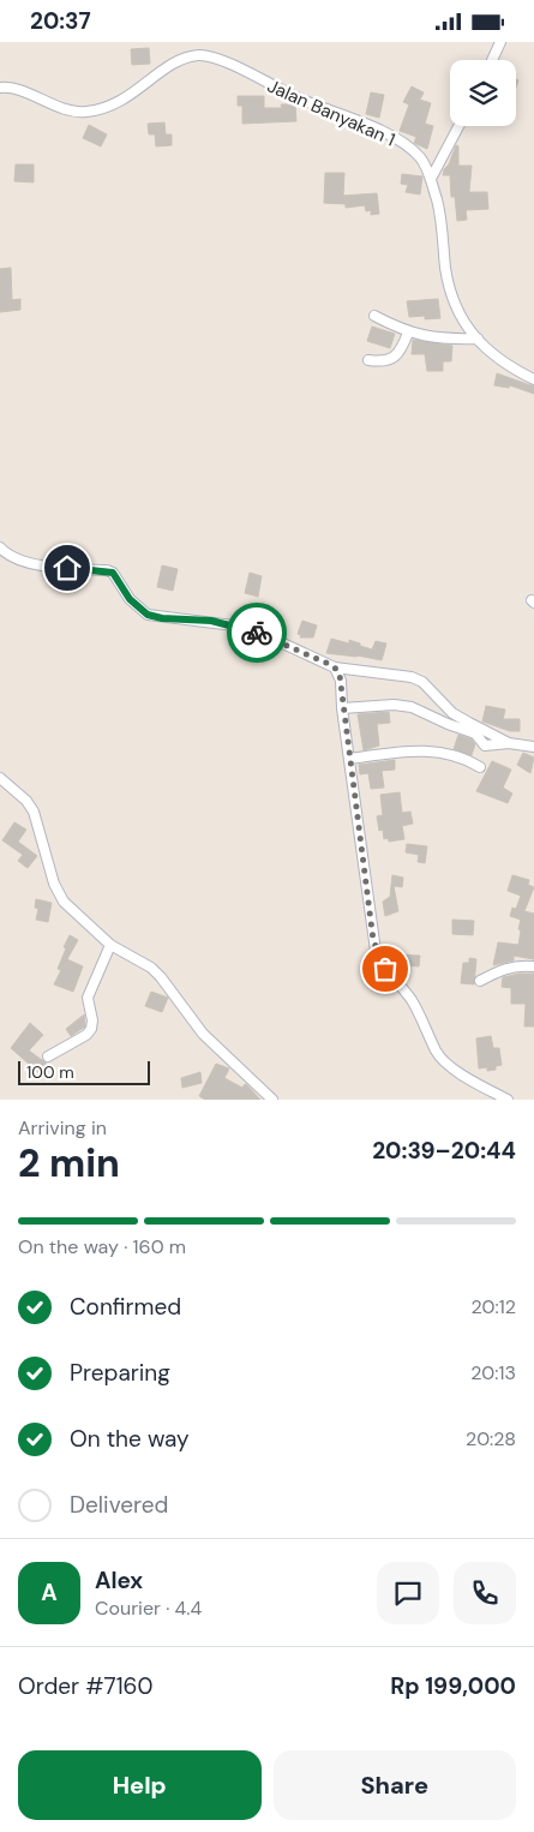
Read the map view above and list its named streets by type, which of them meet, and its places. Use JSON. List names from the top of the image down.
{
  "streets": {
    "street": ["Jalan Banyakan 1"]
  },
  "scale_bar": "100 m",
  "page": {
    "status": "20:37",
    "scale": "100 m",
    "heading": ["2 min", "Arriving in", "20:39–20:44"],
    "panel": [
      "Alex",
      "Courier · 4.4",
      "Order #7160",
      "Rp 199,000"
    ],
    "bar": "On the way · 160 m",
    "list": [
      ["Confirmed", "20:12"],
      ["Preparing", "20:13"],
      ["On the way", "20:28"],
      "Delivered"
    ],
    "round": "A",
    "buttons": ["Help", "Share"]
  }
}
